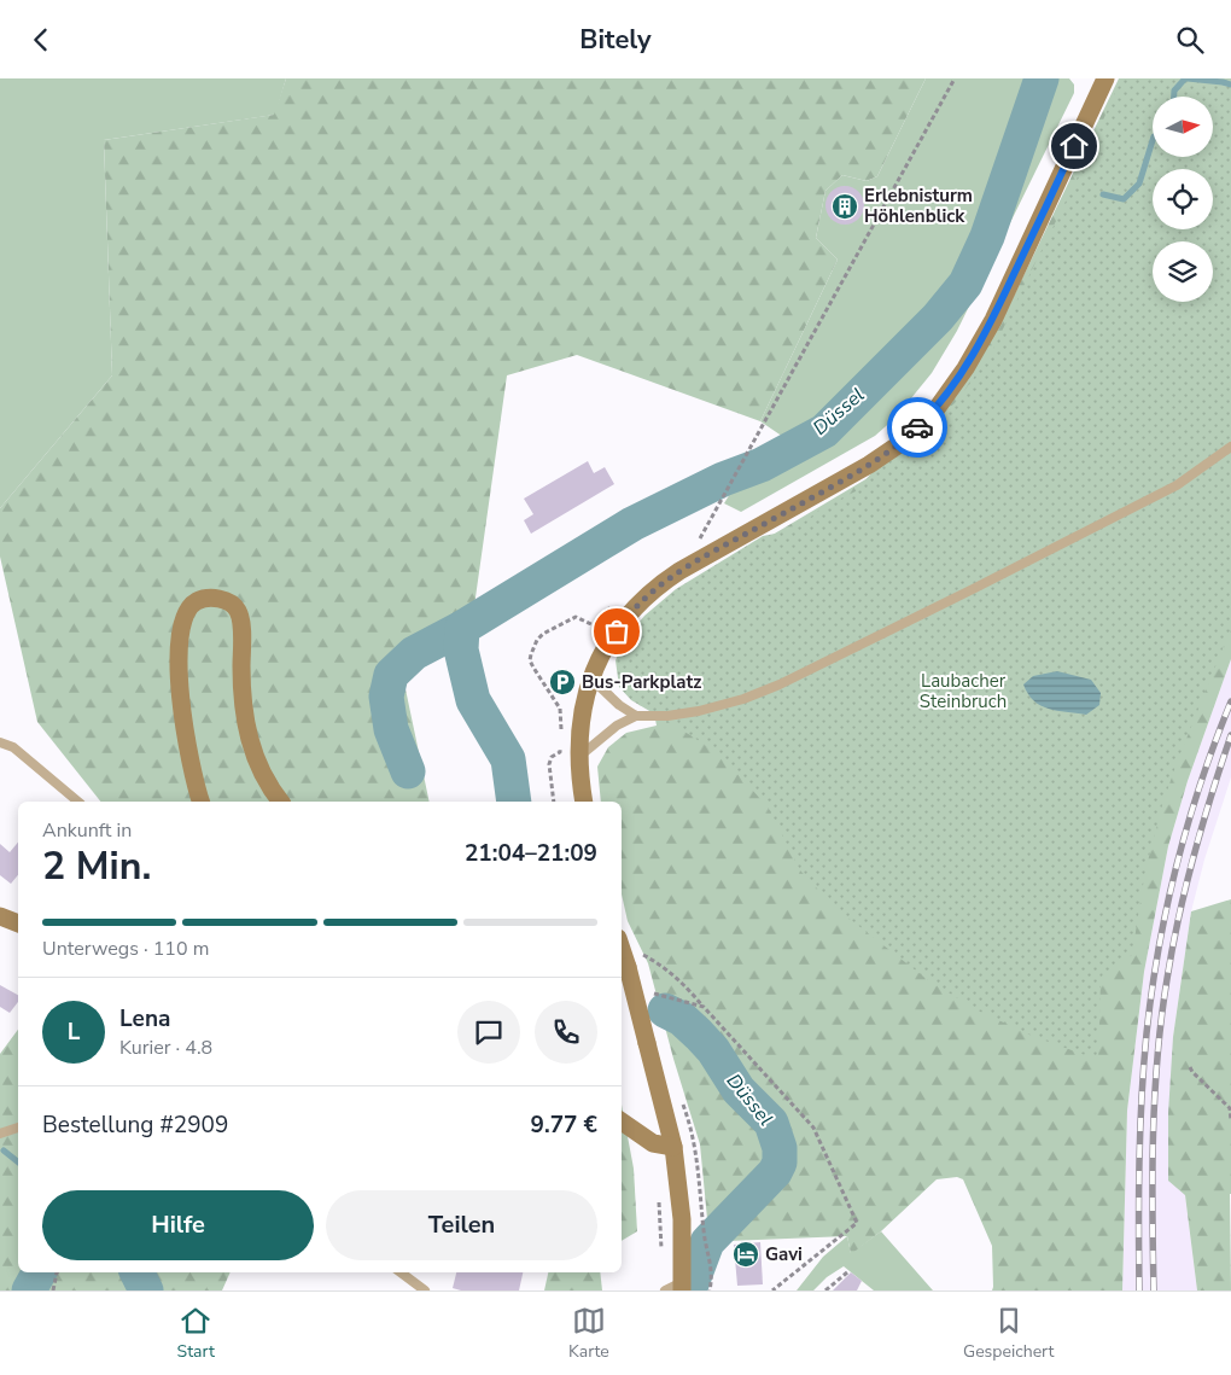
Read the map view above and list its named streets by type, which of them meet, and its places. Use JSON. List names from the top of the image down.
{
  "water": ["Düssel"],
  "parks": ["Laubacher Steinbruch"],
  "places": {
    "building": ["Erlebnisturm Höhlenblick"],
    "parking": ["Bus-Parkplatz"],
    "hotel": ["Gavi"]
  },
  "north": "right",
  "page": {
    "header": "Bitely",
    "heading": ["2 Min.", "Ankunft in", "21:04–21:09"],
    "panel": [
      "Lena",
      "Kurier · 4.8",
      "Bestellung #2909",
      "9.77 €"
    ],
    "bar": "Unterwegs · 110 m",
    "round": "L",
    "buttons": ["Hilfe", "Teilen"],
    "tabs": ["Start", "Karte", "Gespeichert"]
  }
}
